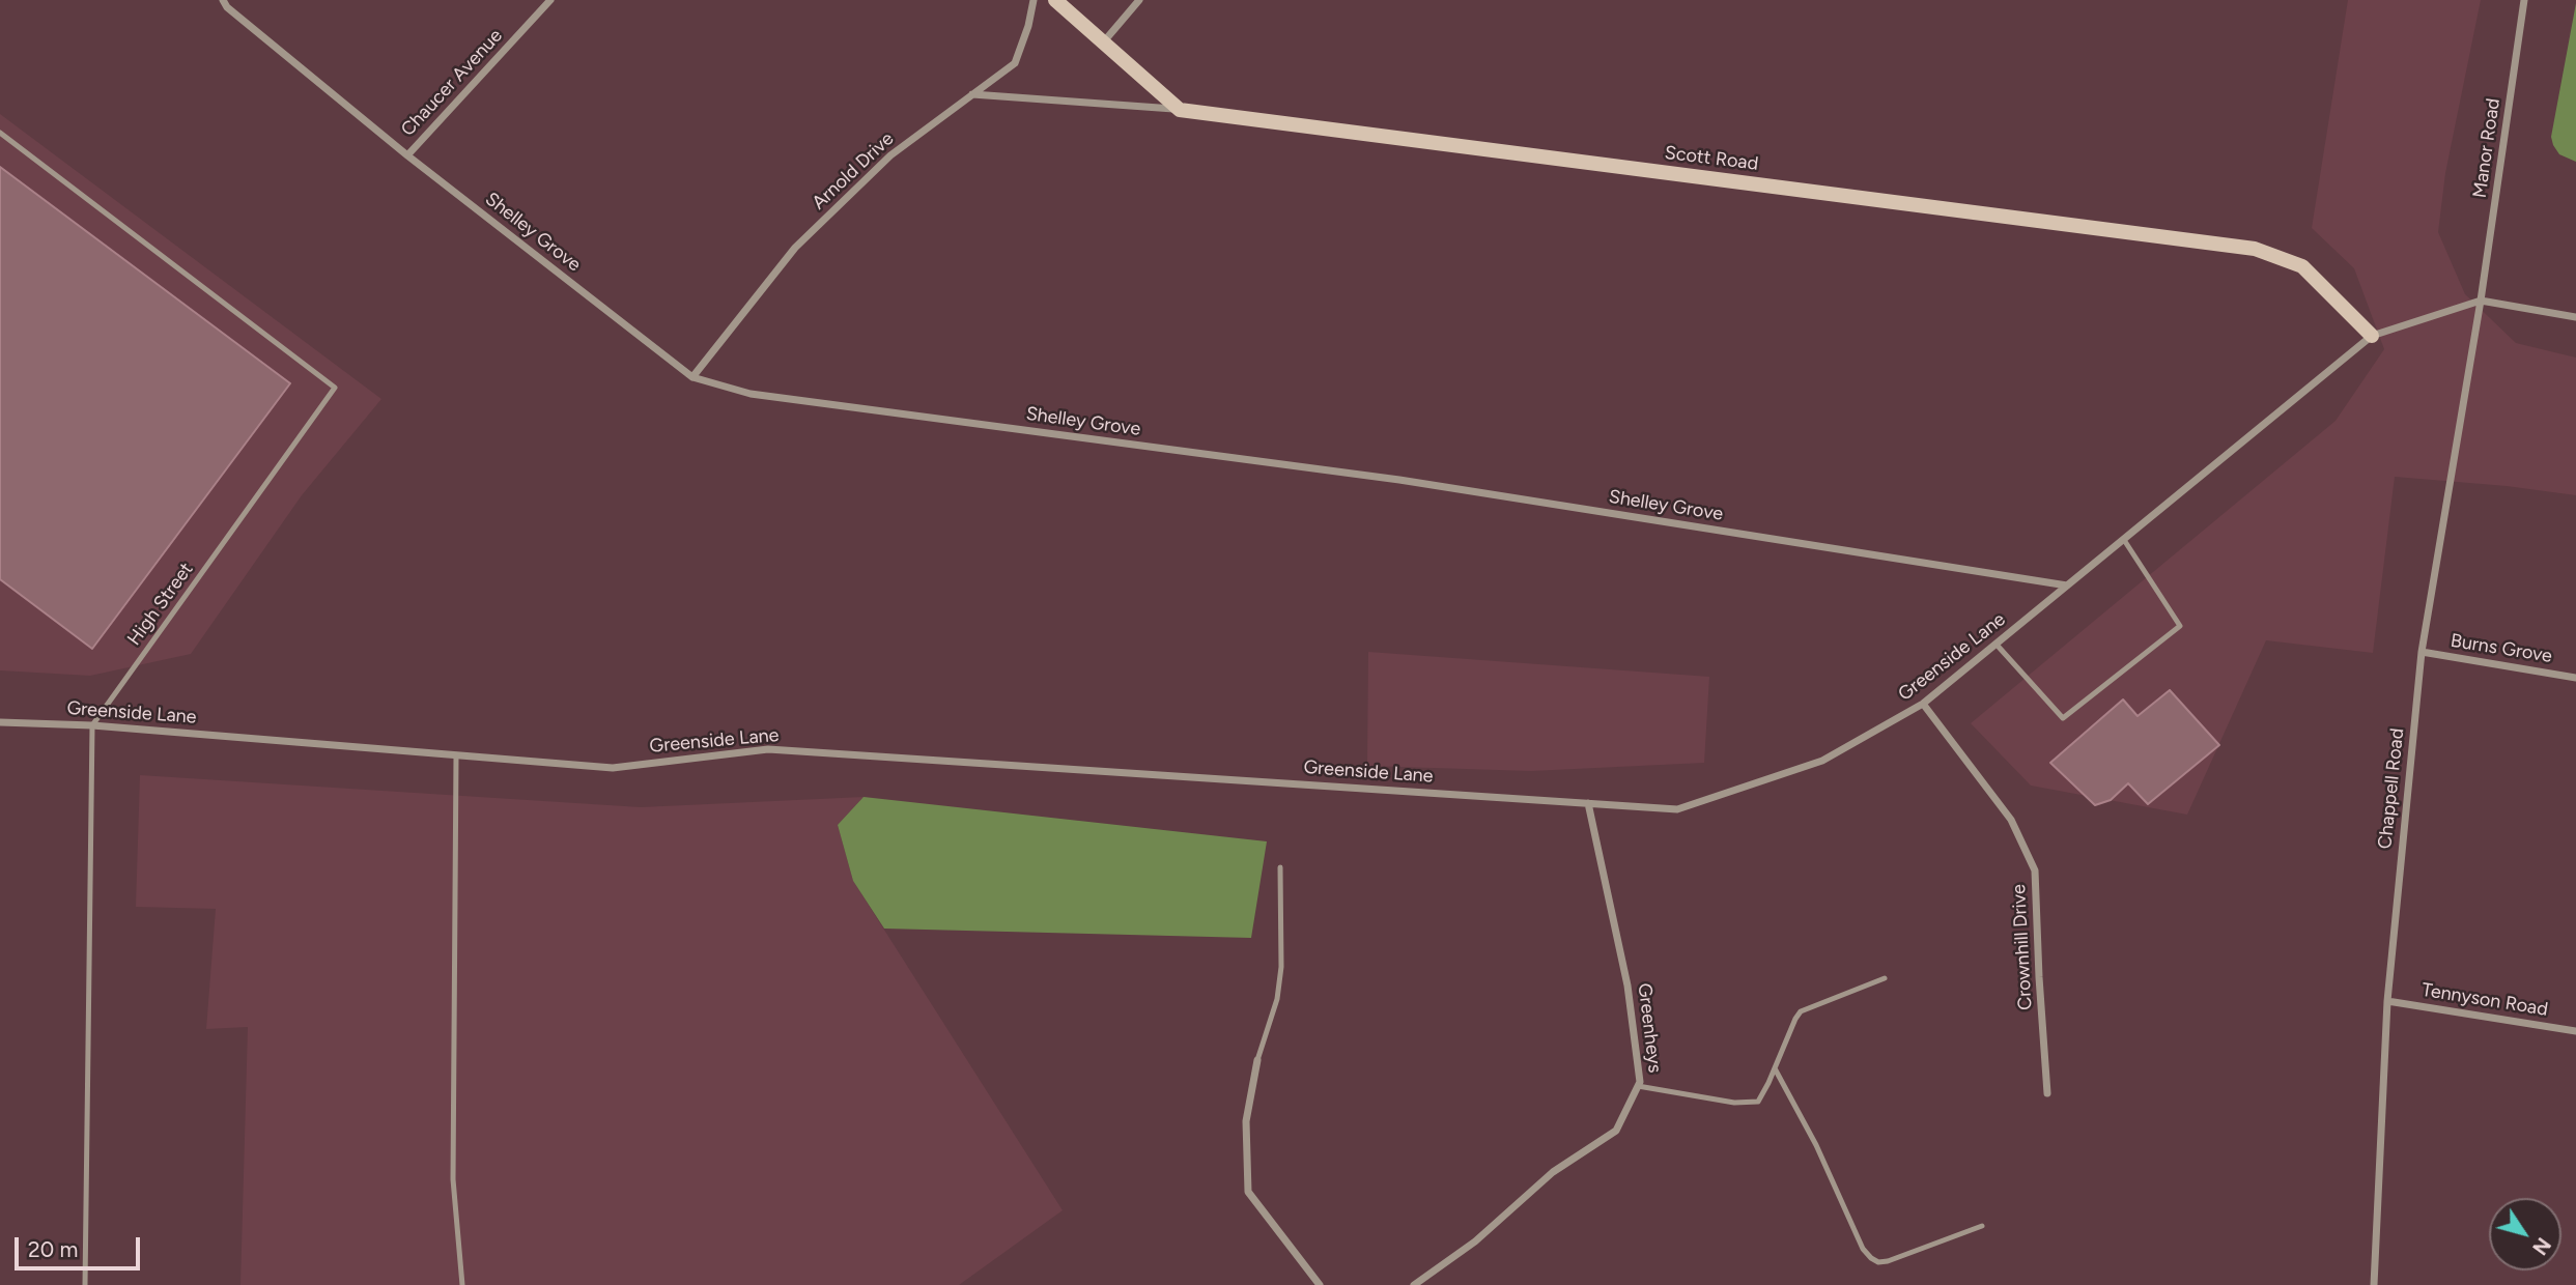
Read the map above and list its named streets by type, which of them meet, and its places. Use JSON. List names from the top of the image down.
{
  "streets": {
    "street": [
      "Chaucer Avenue",
      "Manor Road",
      "Scott Road",
      "Arnold Drive",
      "Shelley Grove",
      "Burns Grove",
      "Greenside Lane",
      "Chappell Road",
      "Crownhill Drive",
      "Tennyson Road",
      "Greenheys"
    ],
    "lane": ["High Street"]
  },
  "crossings": [
    ["Chaucer Avenue", "Shelley Grove"],
    ["Manor Road", "Greenside Lane"],
    ["Manor Road", "Chappell Road"],
    ["Scott Road", "Greenside Lane"],
    ["Arnold Drive", "Shelley Grove"],
    ["Shelley Grove", "Greenside Lane"],
    ["High Street", "Greenside Lane"],
    ["Burns Grove", "Chappell Road"],
    ["Greenside Lane", "Chappell Road"],
    ["Greenside Lane", "Crownhill Drive"],
    ["Greenside Lane", "Greenheys"],
    ["Chappell Road", "Tennyson Road"]
  ],
  "scale_bar": "20 m",
  "north": "bottom right"
}
